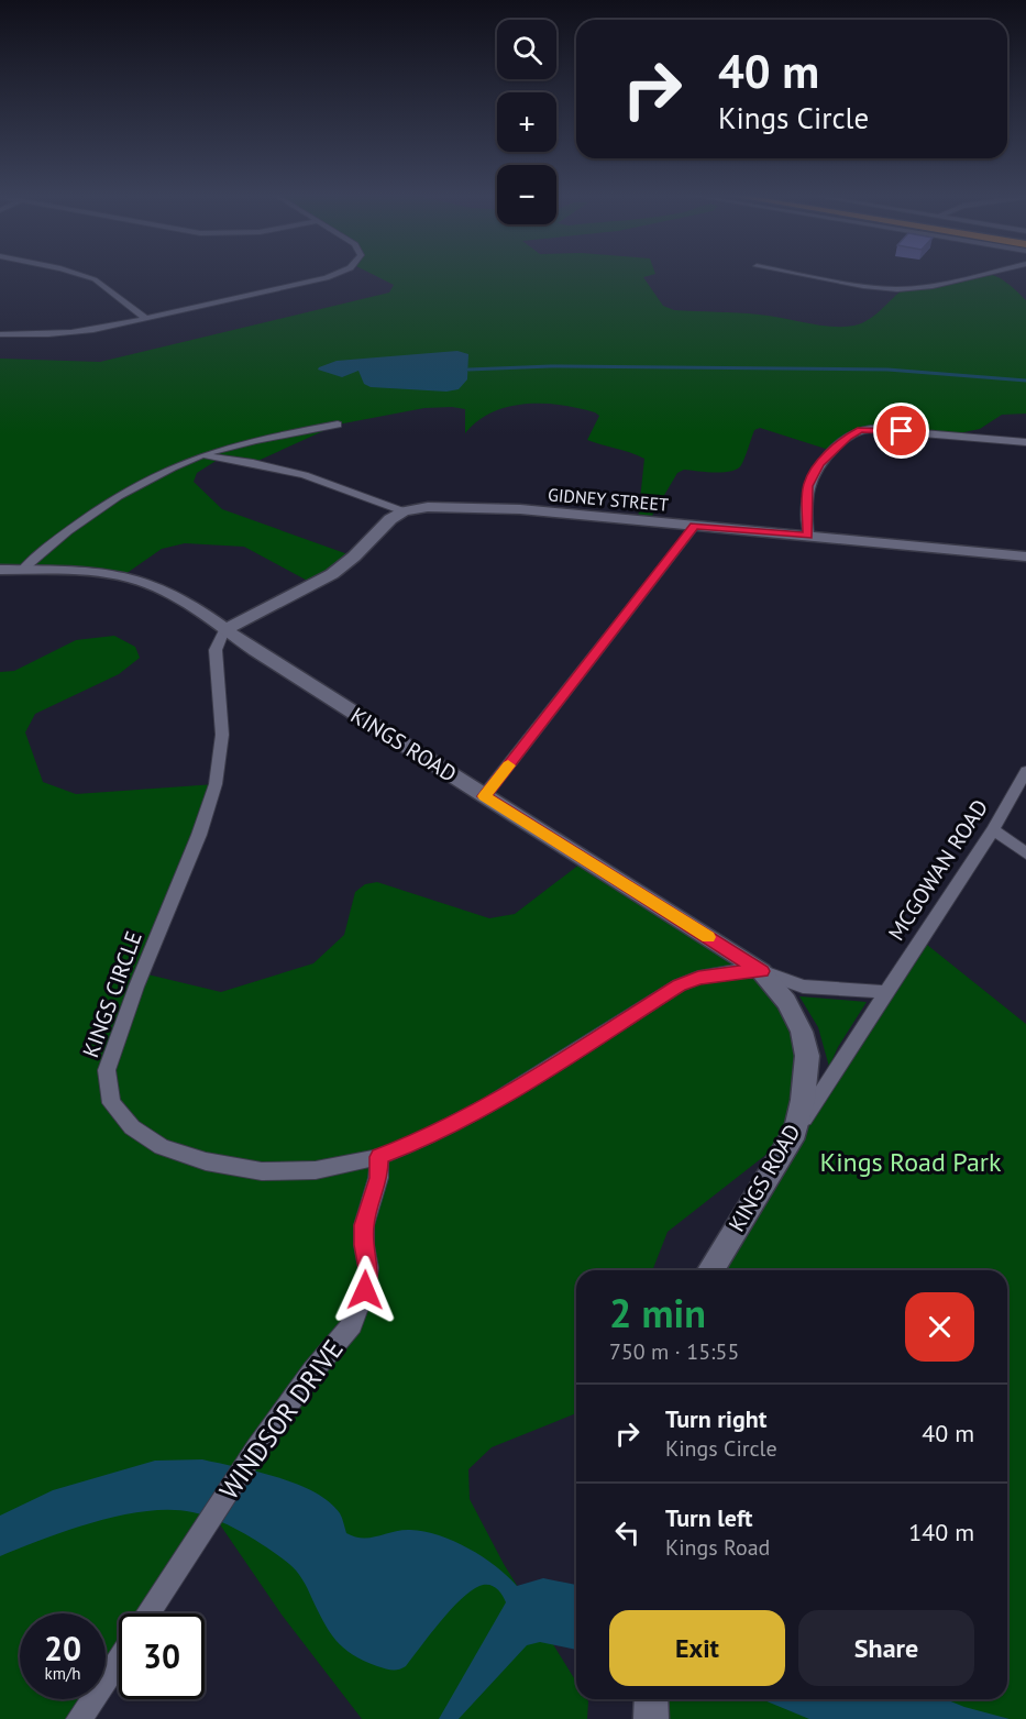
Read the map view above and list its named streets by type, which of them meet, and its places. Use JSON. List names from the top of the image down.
{
  "streets": {
    "street": [
      "GIDNEY STREET",
      "KINGS ROAD",
      "MCGOWAN ROAD",
      "KINGS CIRCLE",
      "WINDSOR DRIVE"
    ]
  },
  "crossings": [
    ["GIDNEY STREET", "KINGS ROAD"],
    ["GIDNEY STREET", "KINGS CIRCLE"],
    ["KINGS ROAD", "MCGOWAN ROAD"],
    ["KINGS ROAD", "KINGS CIRCLE"],
    ["KINGS CIRCLE", "WINDSOR DRIVE"]
  ],
  "parks": ["Kings Road Park"],
  "page": {
    "map_buttons": ["+", "−"],
    "turn": ["40 m", "Kings Circle"],
    "heading": ["2 min", "750 m · 15:55"],
    "list": [
      {
        "name": "Turn right",
        "note": "Kings Circle",
        "value": "40 m"
      },
      {
        "name": "Turn left",
        "note": "Kings Road",
        "value": "140 m"
      }
    ],
    "buttons": ["Exit", "Share"],
    "speed": "20 km/h",
    "limit": "30"
  }
}
